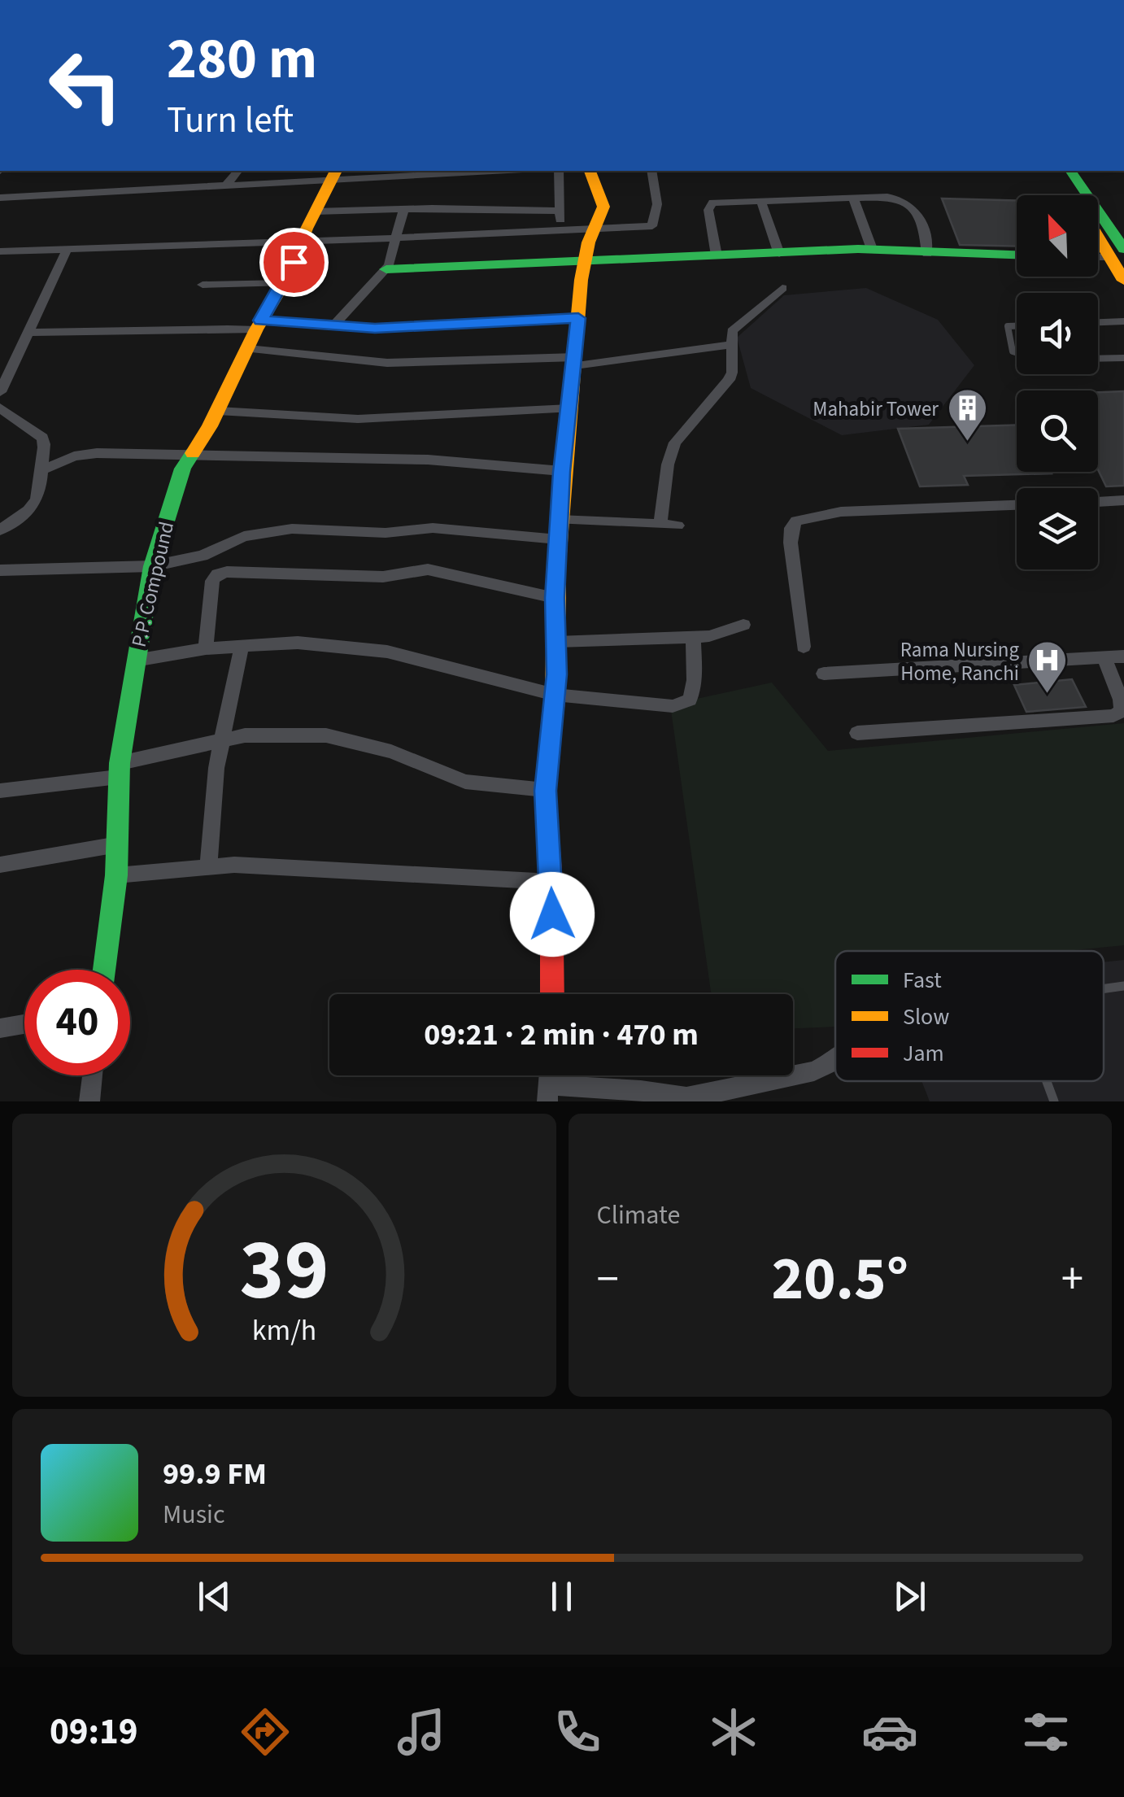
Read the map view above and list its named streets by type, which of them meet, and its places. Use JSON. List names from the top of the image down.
{
  "streets": {
    "street": ["P.P. Compound"]
  },
  "places": {
    "building": ["Mahabir Tower"],
    "hospital": ["Rama Nursing Home, Ranchi"]
  },
  "legend": ["Fast", "Slow", "Jam"],
  "north": "top left",
  "page": {
    "turn": ["280 m", "Turn left"],
    "limit": "40",
    "trip": "09:21 · 2 min · 470 m",
    "tile": "Climate",
    "heat": ["−", "20.5°", "+"],
    "song": ["99.9 FM", "Music"],
    "tabs": "09:19",
    "gauge": ["39", "km/h"]
  }
}
